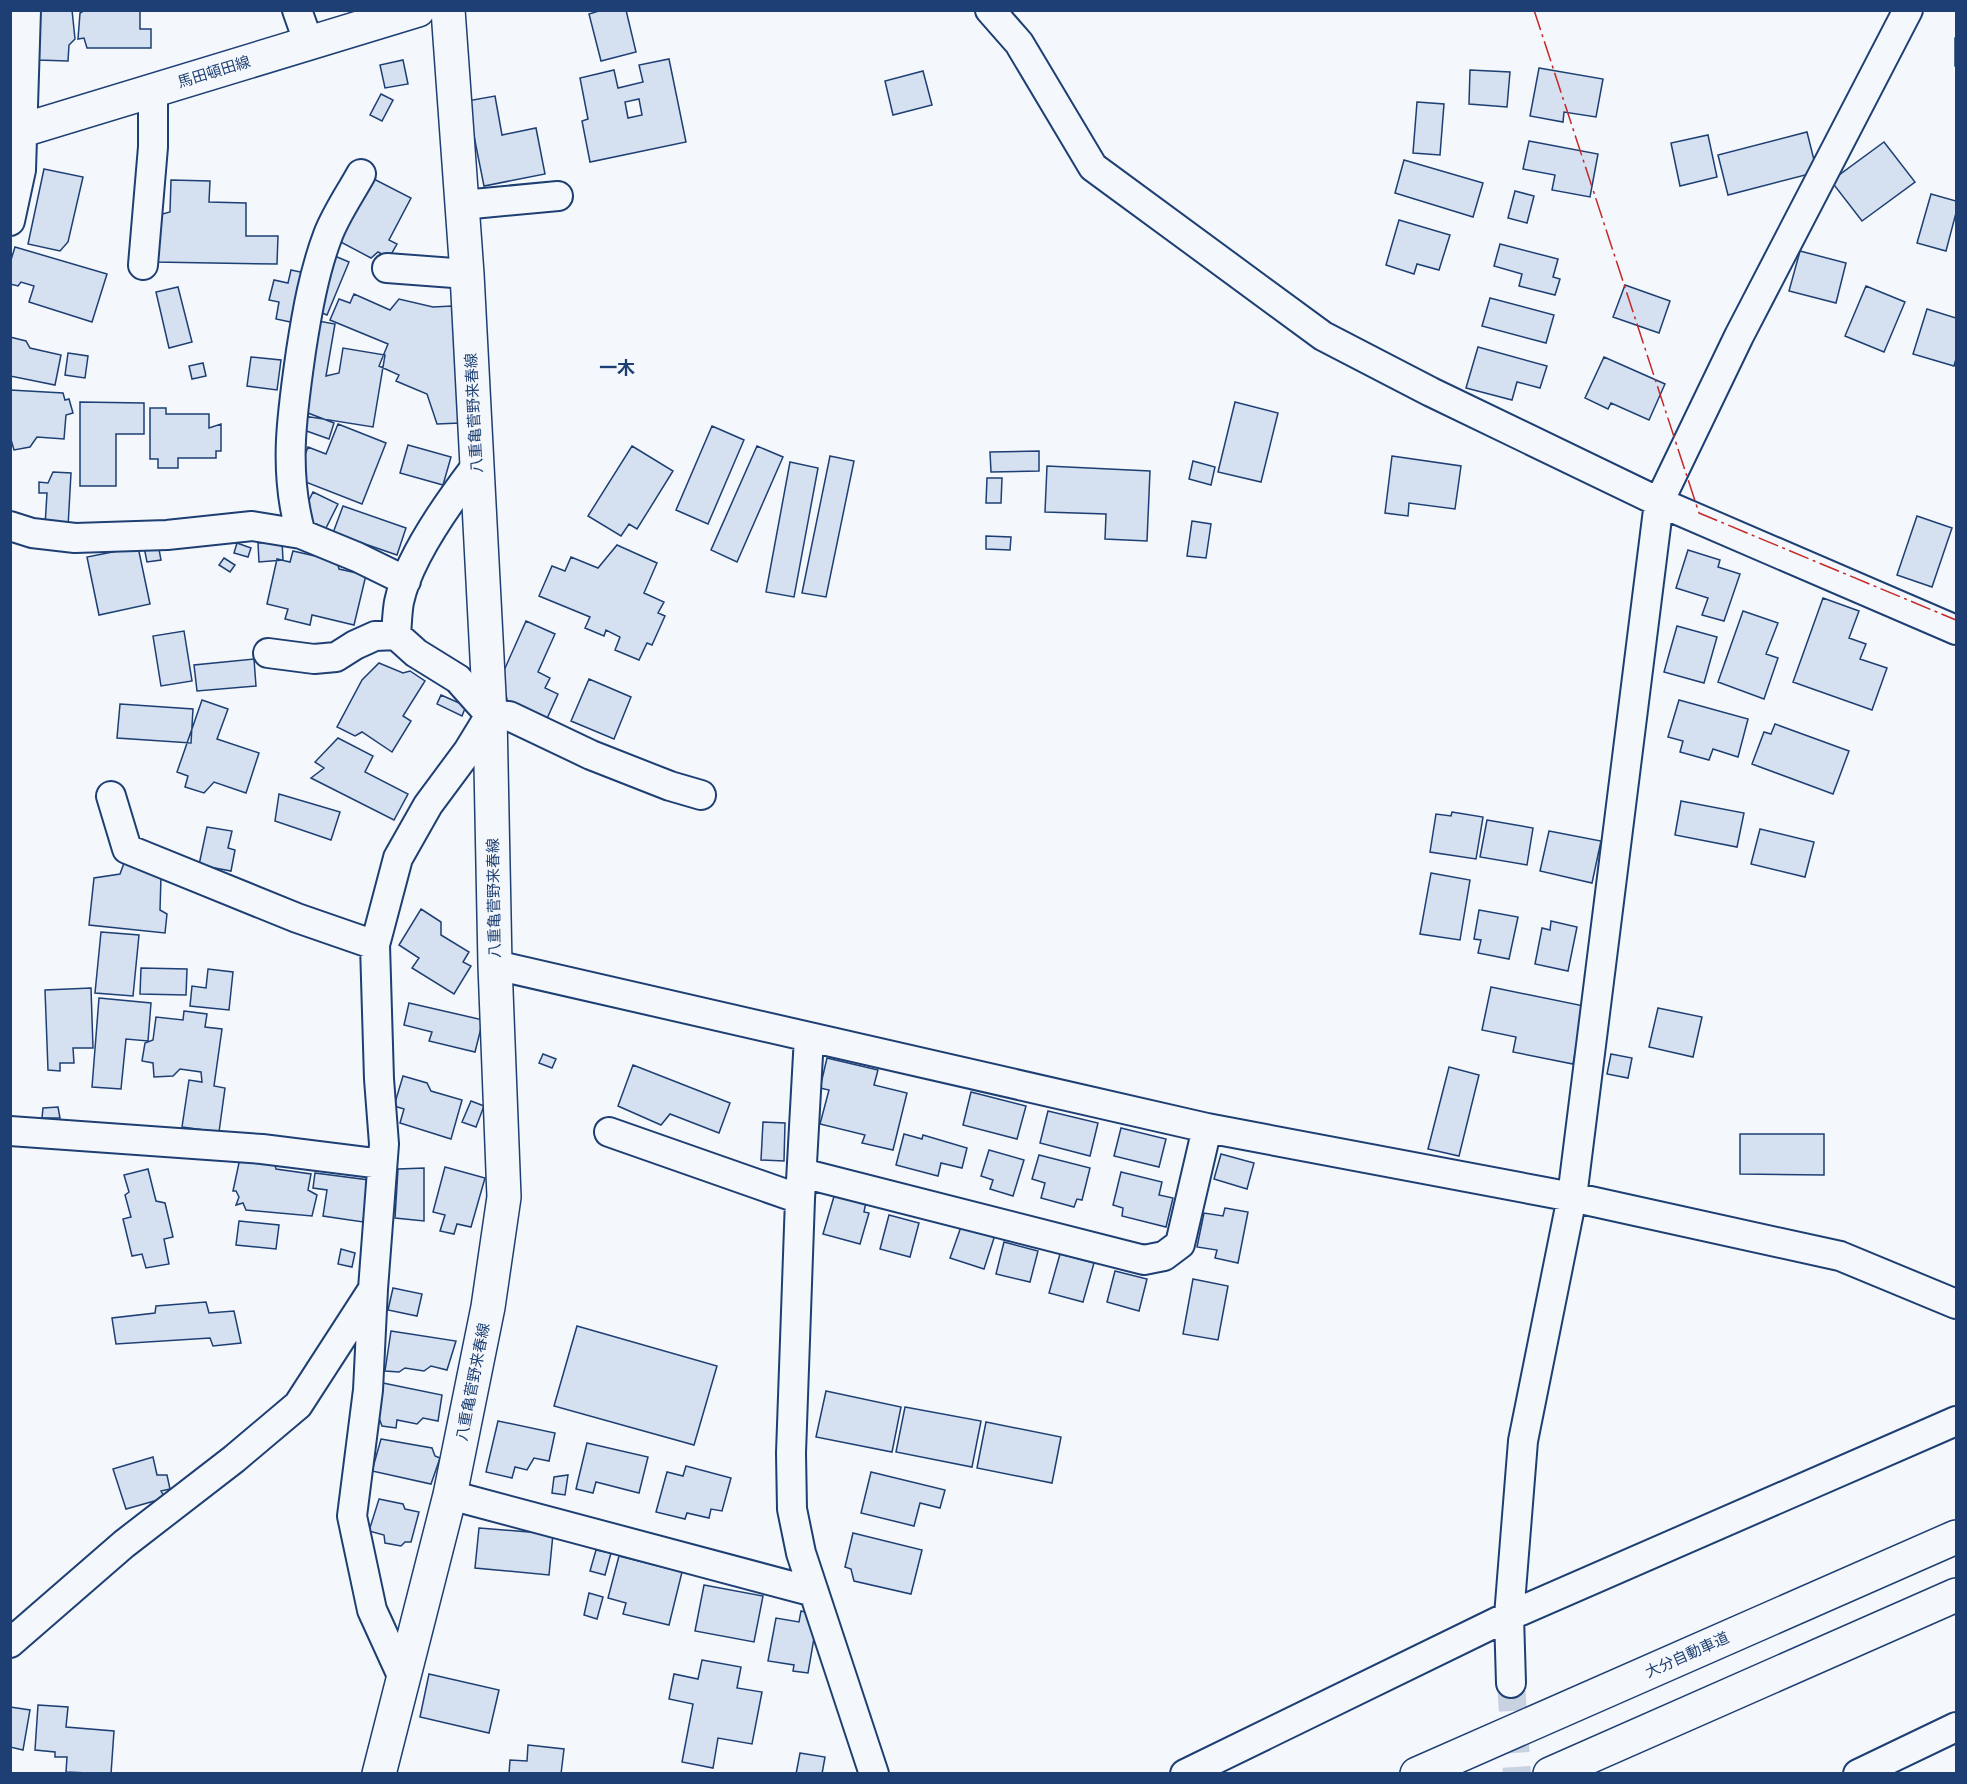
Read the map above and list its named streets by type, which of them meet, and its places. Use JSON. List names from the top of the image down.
{
  "streets": {
    "main road": ["馬田頓田線", "八重亀菅野来春線", "大分自動車道"]
  },
  "districts": ["一木"]
}
